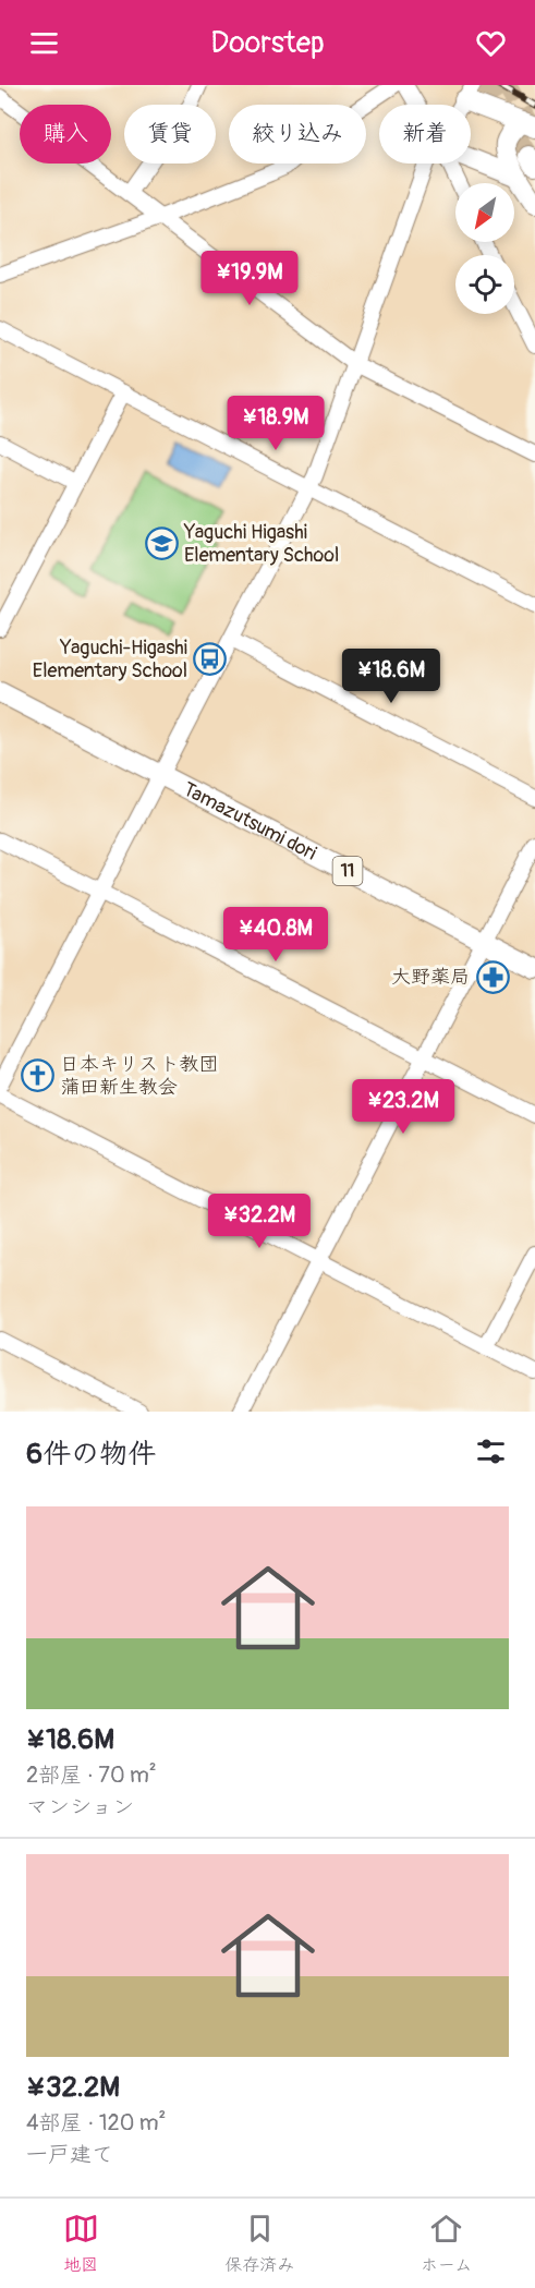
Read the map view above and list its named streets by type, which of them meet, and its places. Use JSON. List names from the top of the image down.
{
  "streets": {
    "main road": ["Tamazutsumi dori", "11"]
  },
  "places": {
    "school or university": ["Yaguchi Higashi Elementary School"],
    "bus stop": ["Yaguchi-Higashi Elementary School"],
    "pharmacy": ["大野薬局"],
    "church": ["日本キリスト教団 蒲田新生教会"]
  },
  "north": "bottom left",
  "page": {
    "header": "Doorstep",
    "chip": [
      "購入",
      "賃貸",
      "絞り込み",
      "新着"
    ],
    "price": [
      "¥19.9M",
      "¥18.9M",
      "¥18.6M",
      "¥40.8M",
      "¥23.2M",
      "¥32.2M"
    ],
    "heading": "6件の物件",
    "list": [
      {
        "name": "¥18.6M",
        "note": "2部屋 · 70 m² · マンション"
      },
      {
        "name": "¥32.2M",
        "note": "4部屋 · 120 m² · 一戸建て"
      }
    ],
    "tabs": ["地図", "保存済み", "ホーム"]
  }
}
